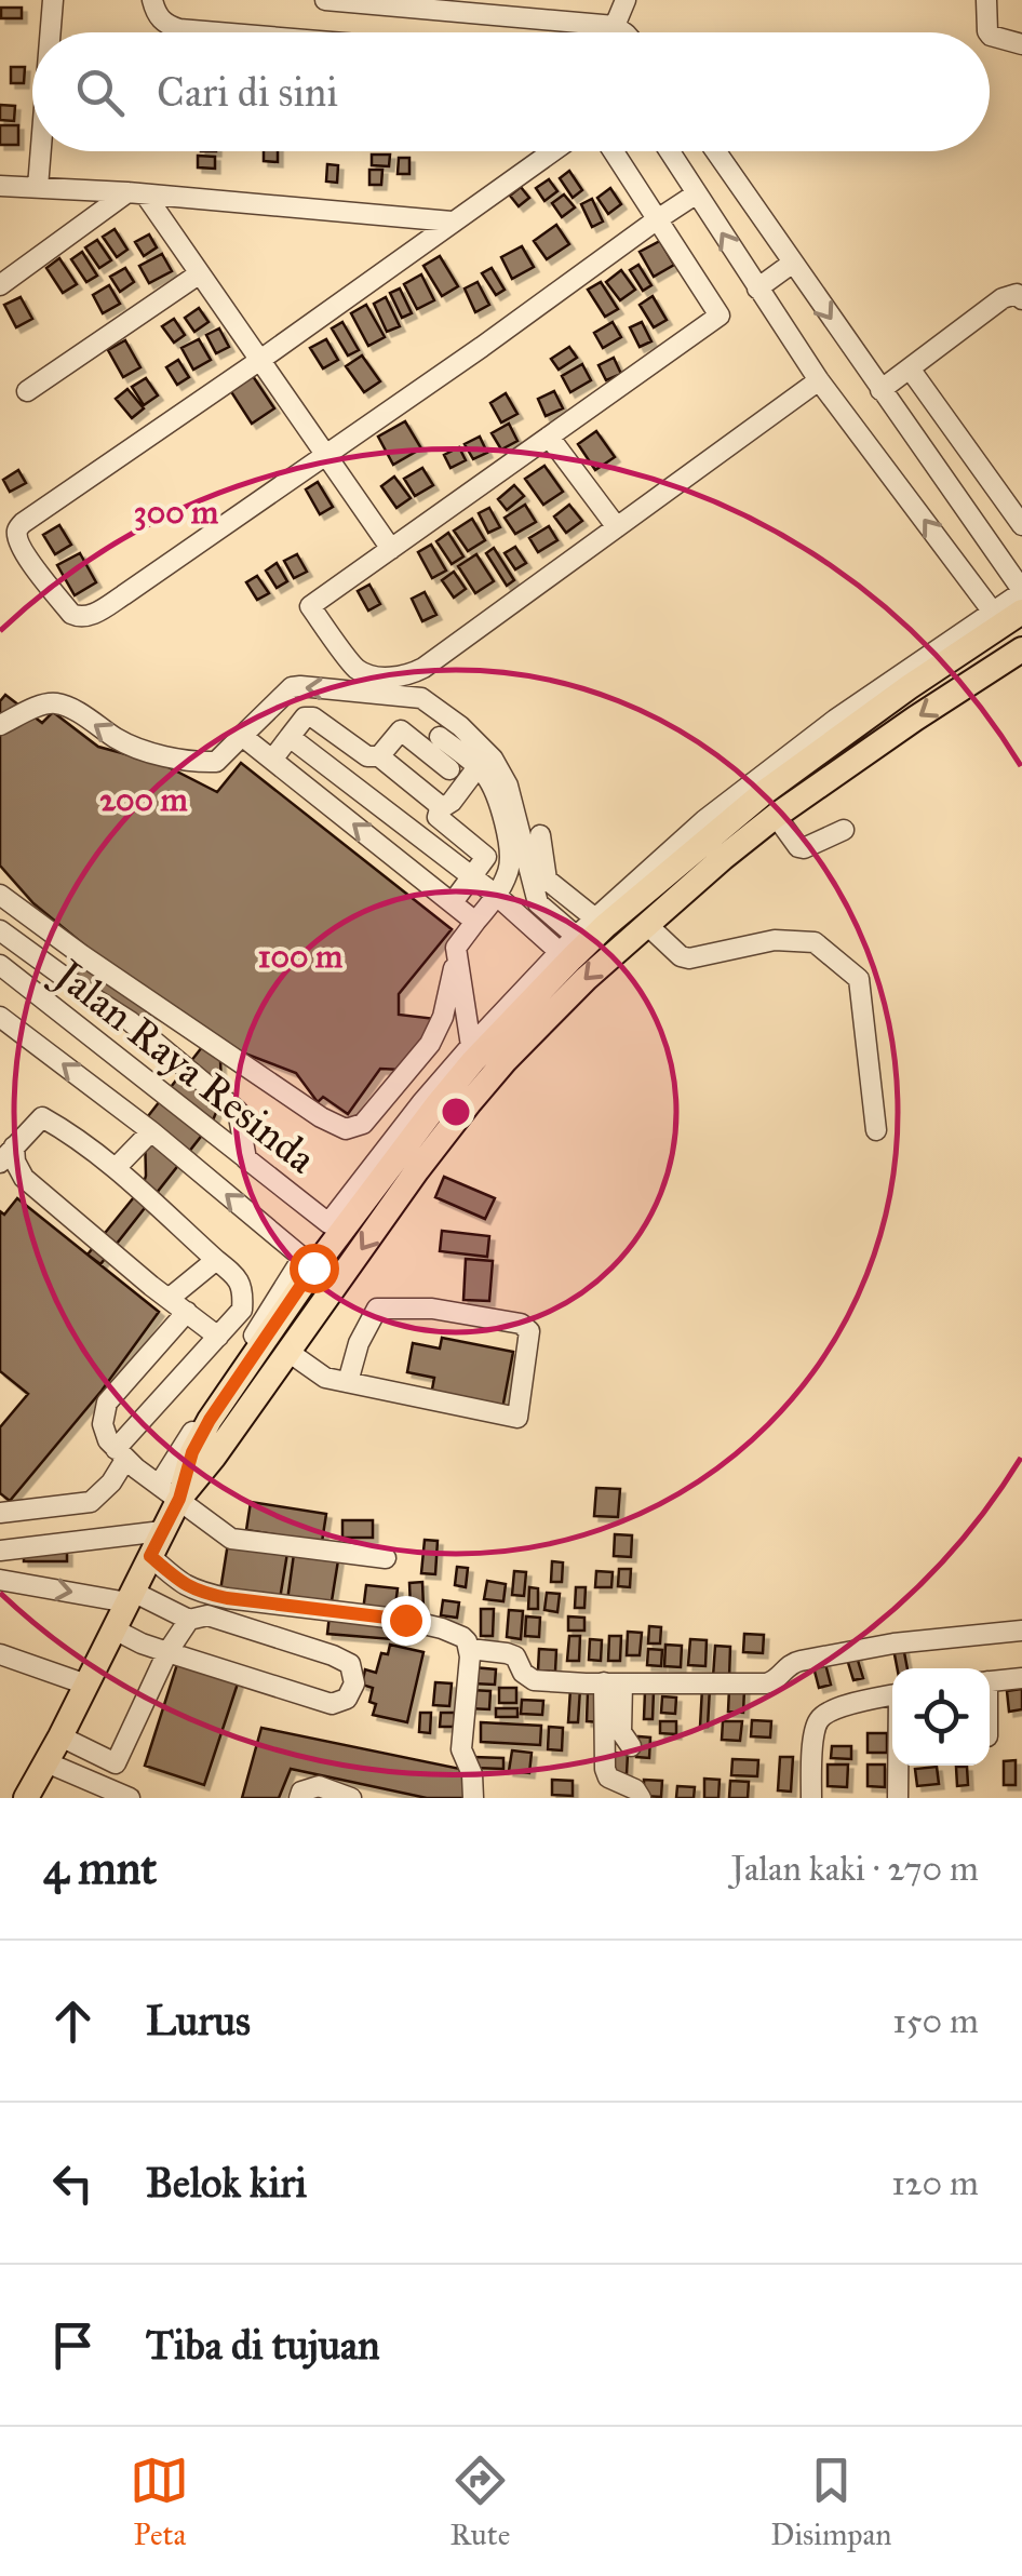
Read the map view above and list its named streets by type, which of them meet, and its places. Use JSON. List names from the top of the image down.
{
  "streets": {
    "street": ["Jalan Raya Resinda"]
  },
  "page": {
    "search": "Cari di sini",
    "heading": ["4 mnt", "Jalan kaki · 270 m"],
    "list": [
      ["Lurus", "150 m"],
      ["Belok kiri", "120 m"],
      "Tiba di tujuan"
    ],
    "nav": ["Peta", "Rute", "Disimpan"]
  },
  "rings": ["300 m", "200 m", "100 m"]
}
